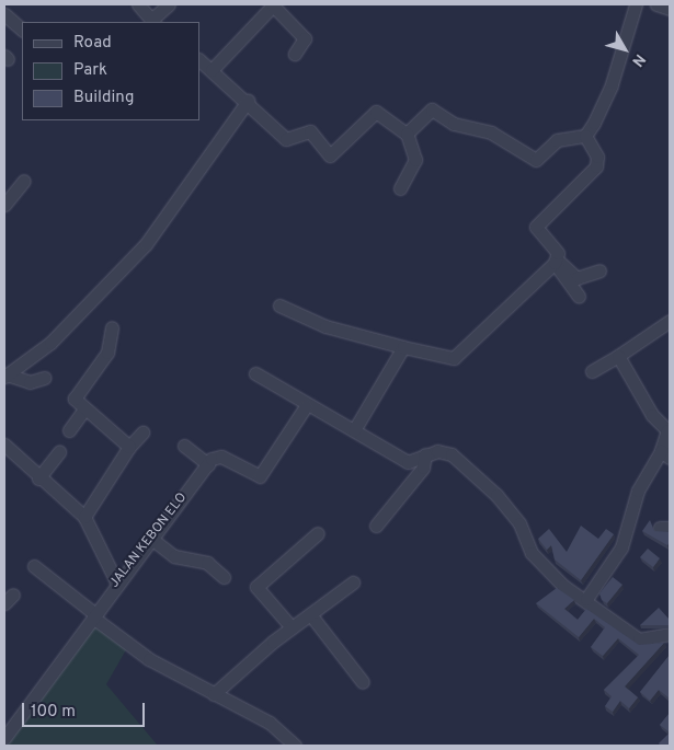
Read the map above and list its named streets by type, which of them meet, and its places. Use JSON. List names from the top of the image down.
{
  "streets": {
    "street": ["JALAN KEBON ELO"]
  },
  "legend": ["Road", "Park", "Building"],
  "scale_bar": "100 m",
  "north": "bottom right"
}
